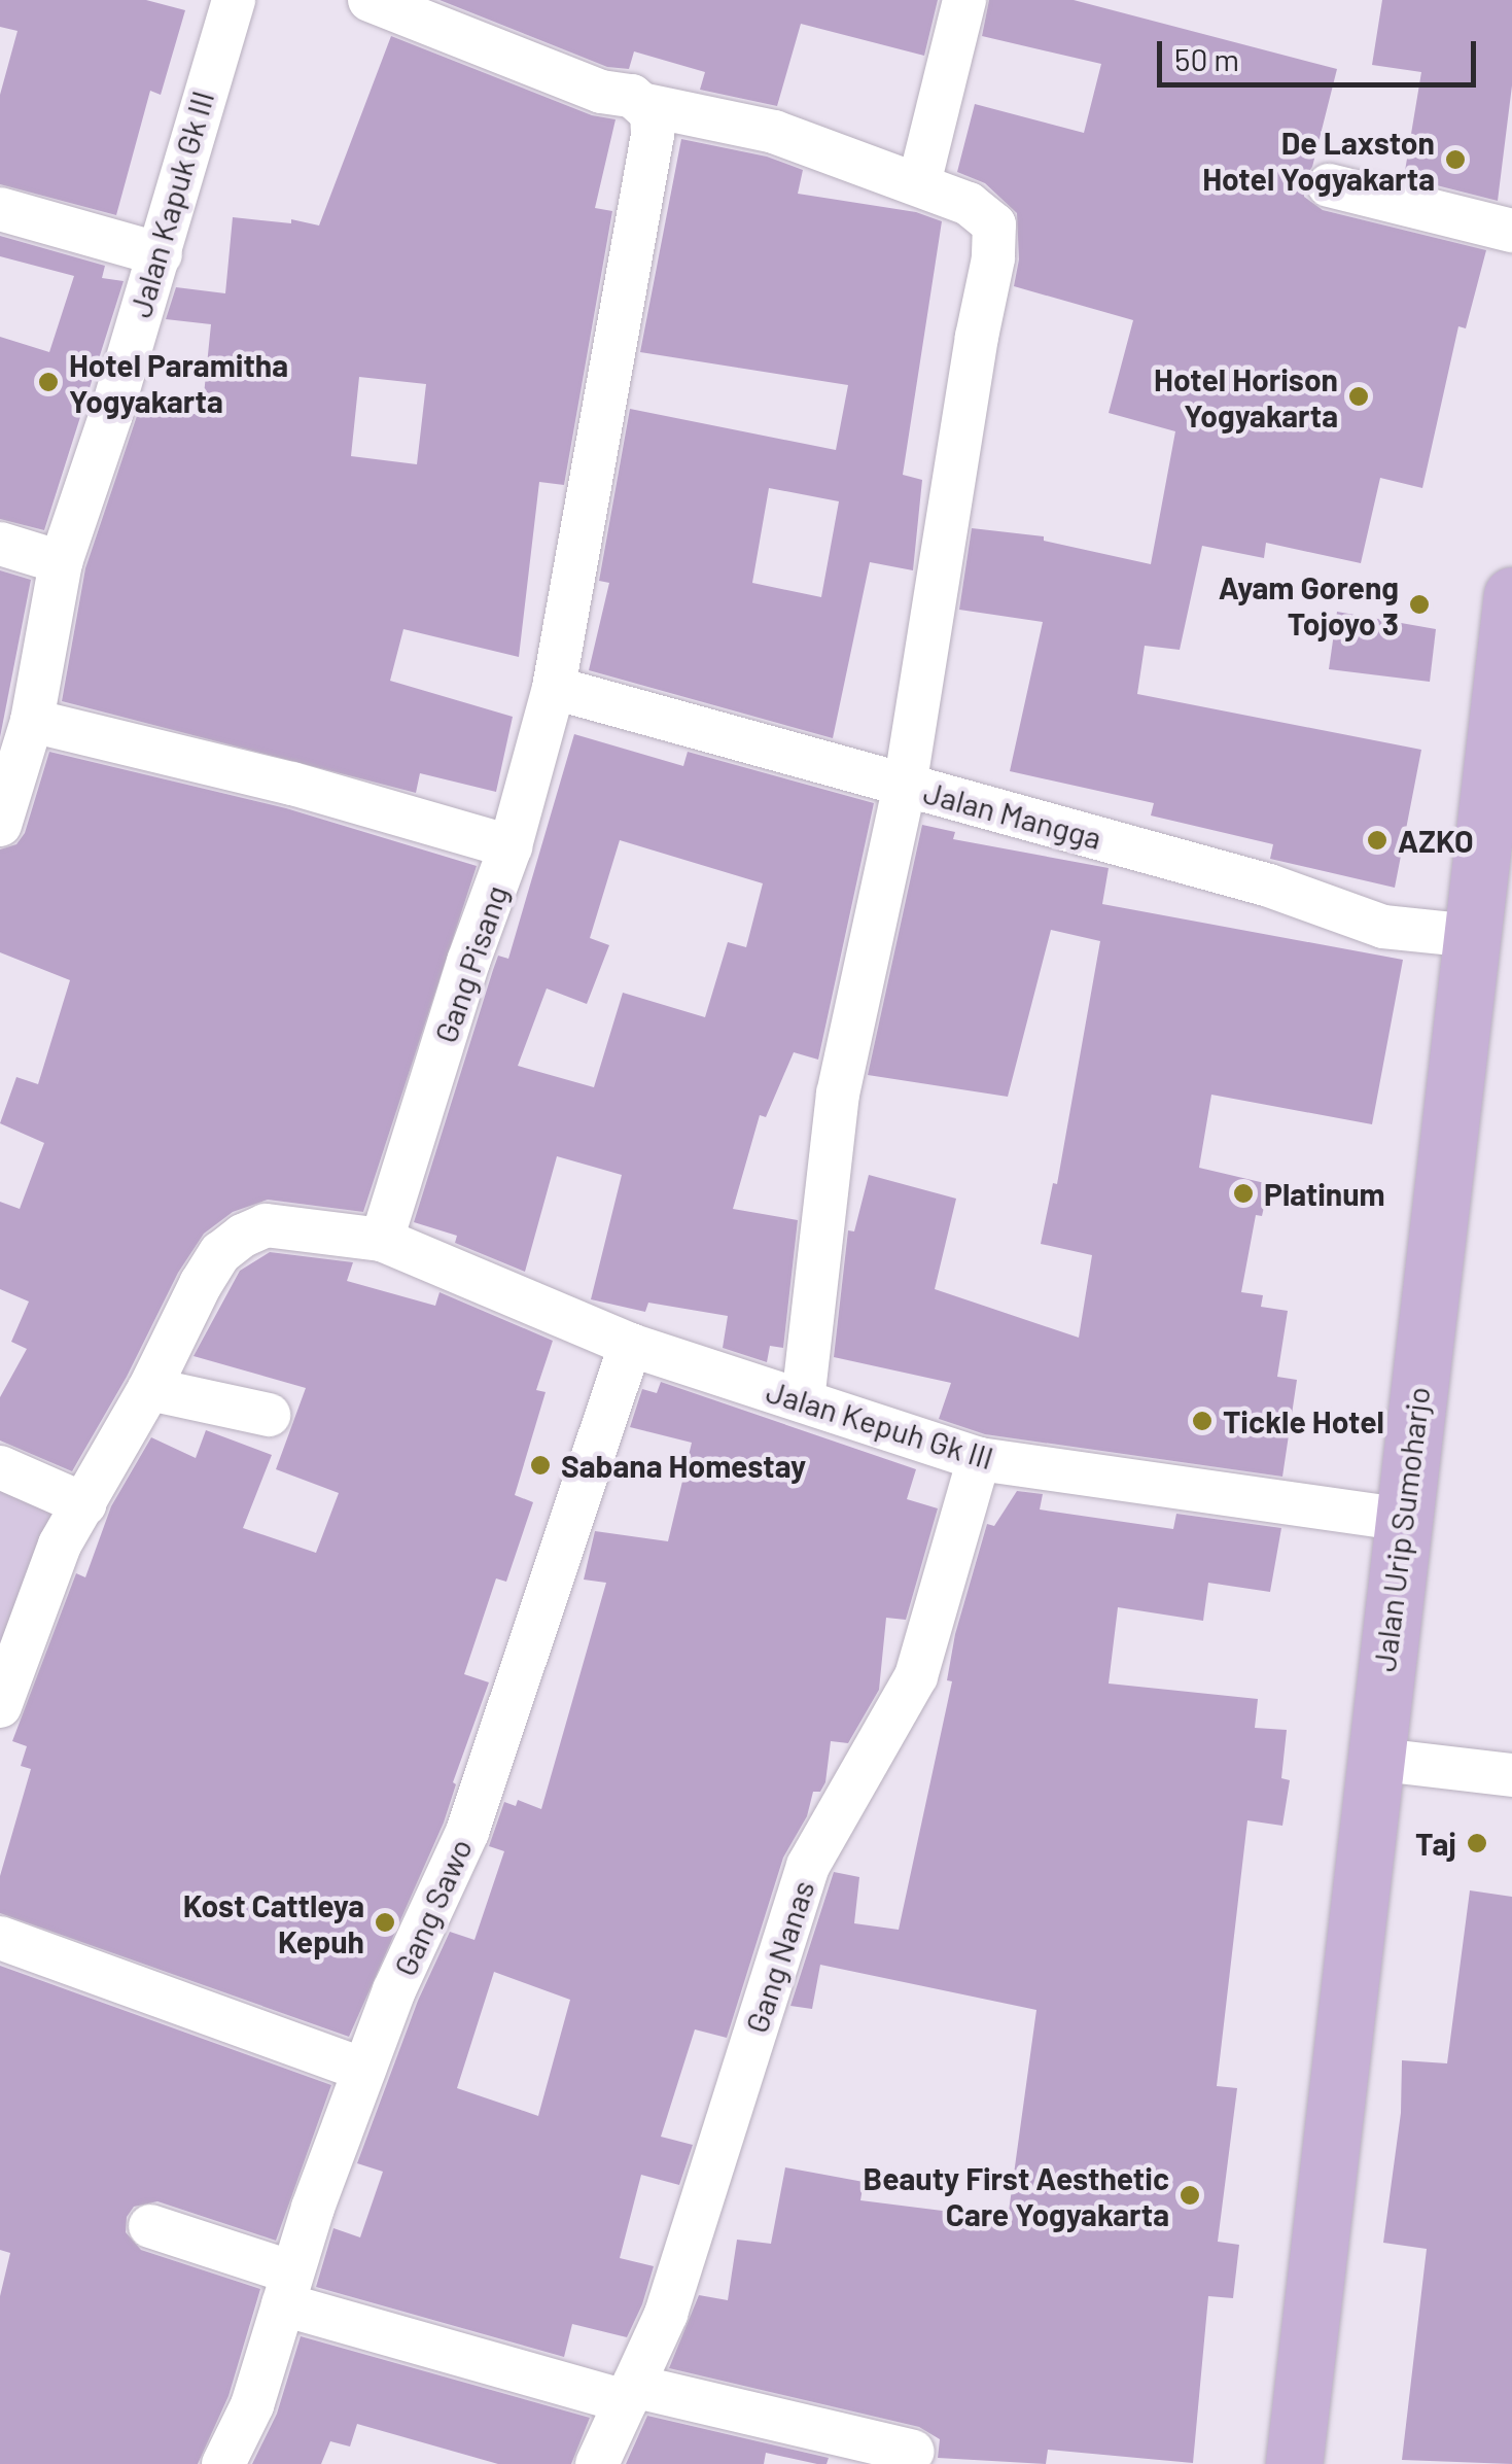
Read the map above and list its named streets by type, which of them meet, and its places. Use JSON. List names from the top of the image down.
{
  "streets": {
    "main road": ["Jalan Urip Sumoharjo"],
    "street": [
      "Jalan Kapuk Gk III",
      "Jalan Mangga",
      "Gang Pisang",
      "Jalan Kepuh Gk III",
      "Gang Sawo",
      "Gang Nanas"
    ]
  },
  "crossings": [
    ["Jalan Mangga", "Gang Pisang"],
    ["Jalan Mangga", "Jalan Urip Sumoharjo"],
    ["Gang Pisang", "Jalan Kepuh Gk III"],
    ["Jalan Kepuh Gk III", "Jalan Urip Sumoharjo"],
    ["Jalan Kepuh Gk III", "Gang Sawo"],
    ["Jalan Kepuh Gk III", "Gang Nanas"]
  ],
  "places": [
    "De Laxston Hotel Yogyakarta",
    "Hotel Paramitha Yogyakarta",
    "Hotel Horison Yogyakarta",
    "Ayam Goreng Tojoyo 3",
    "AZKO",
    "Platinum",
    "Tickle Hotel",
    "Sabana Homestay",
    "Taj",
    "Kost Cattleya Kepuh",
    "Beauty First Aesthetic Care Yogyakarta"
  ],
  "scale_bar": "50 m"
}
